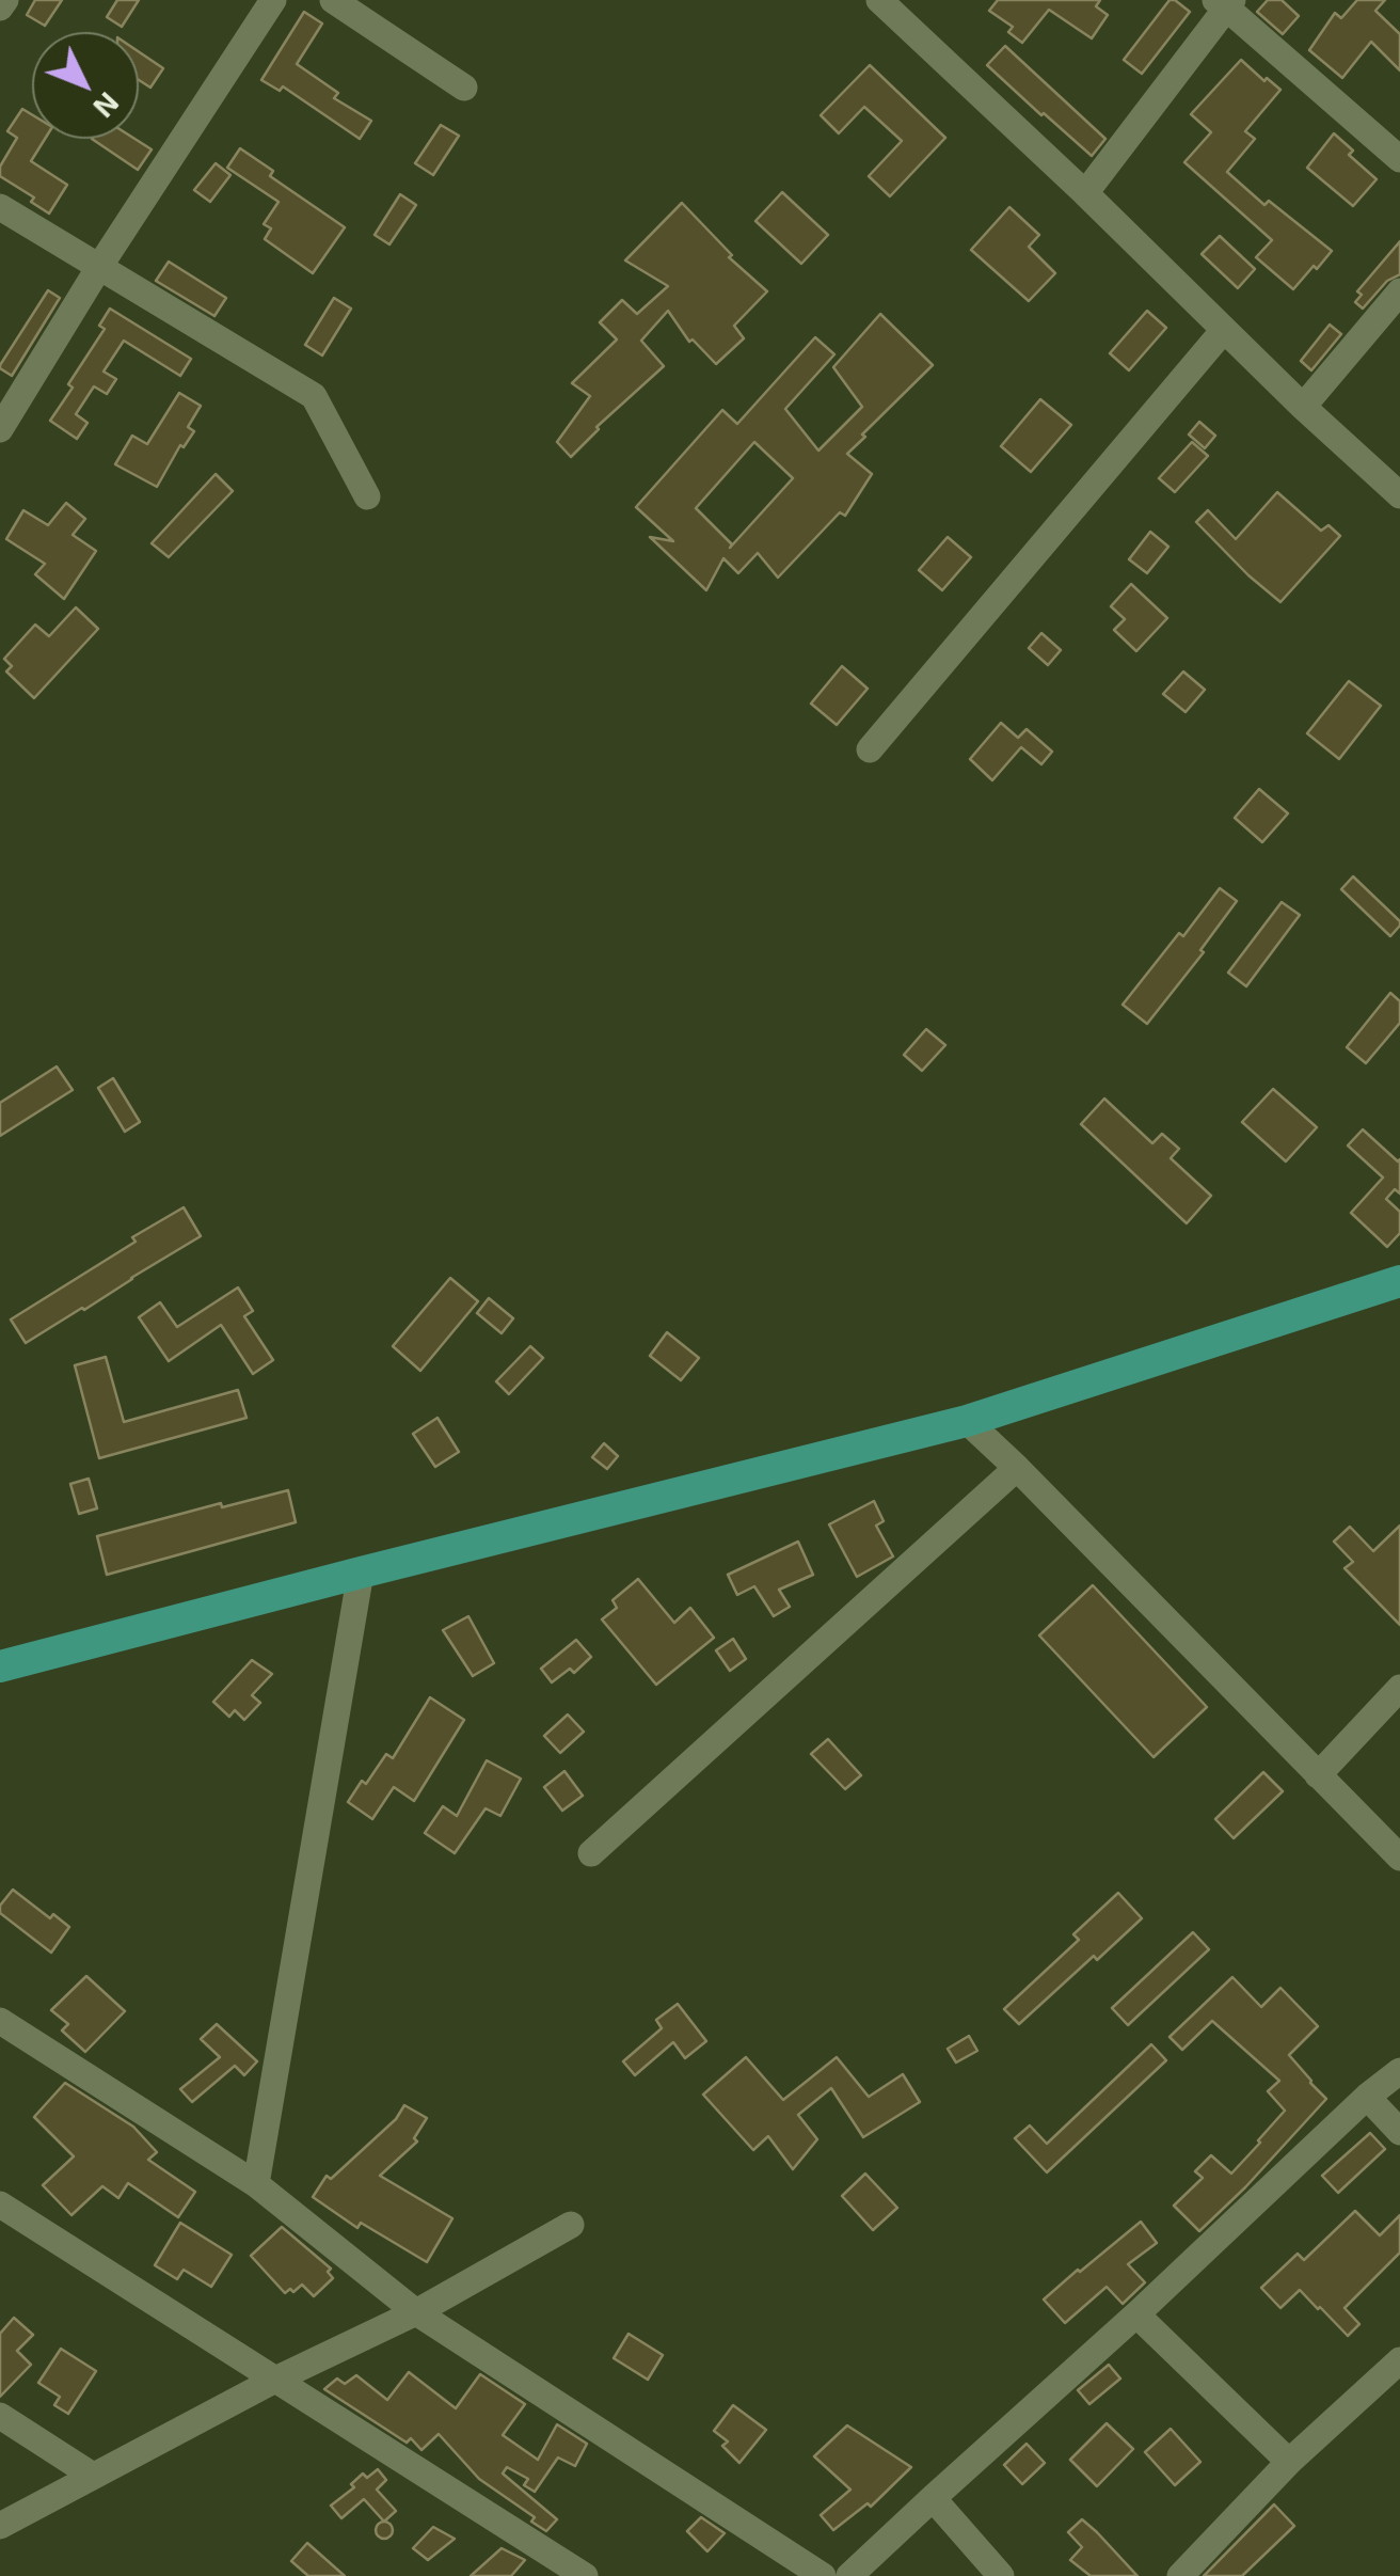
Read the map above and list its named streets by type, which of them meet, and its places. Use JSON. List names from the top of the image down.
{
  "north": "bottom right"
}
